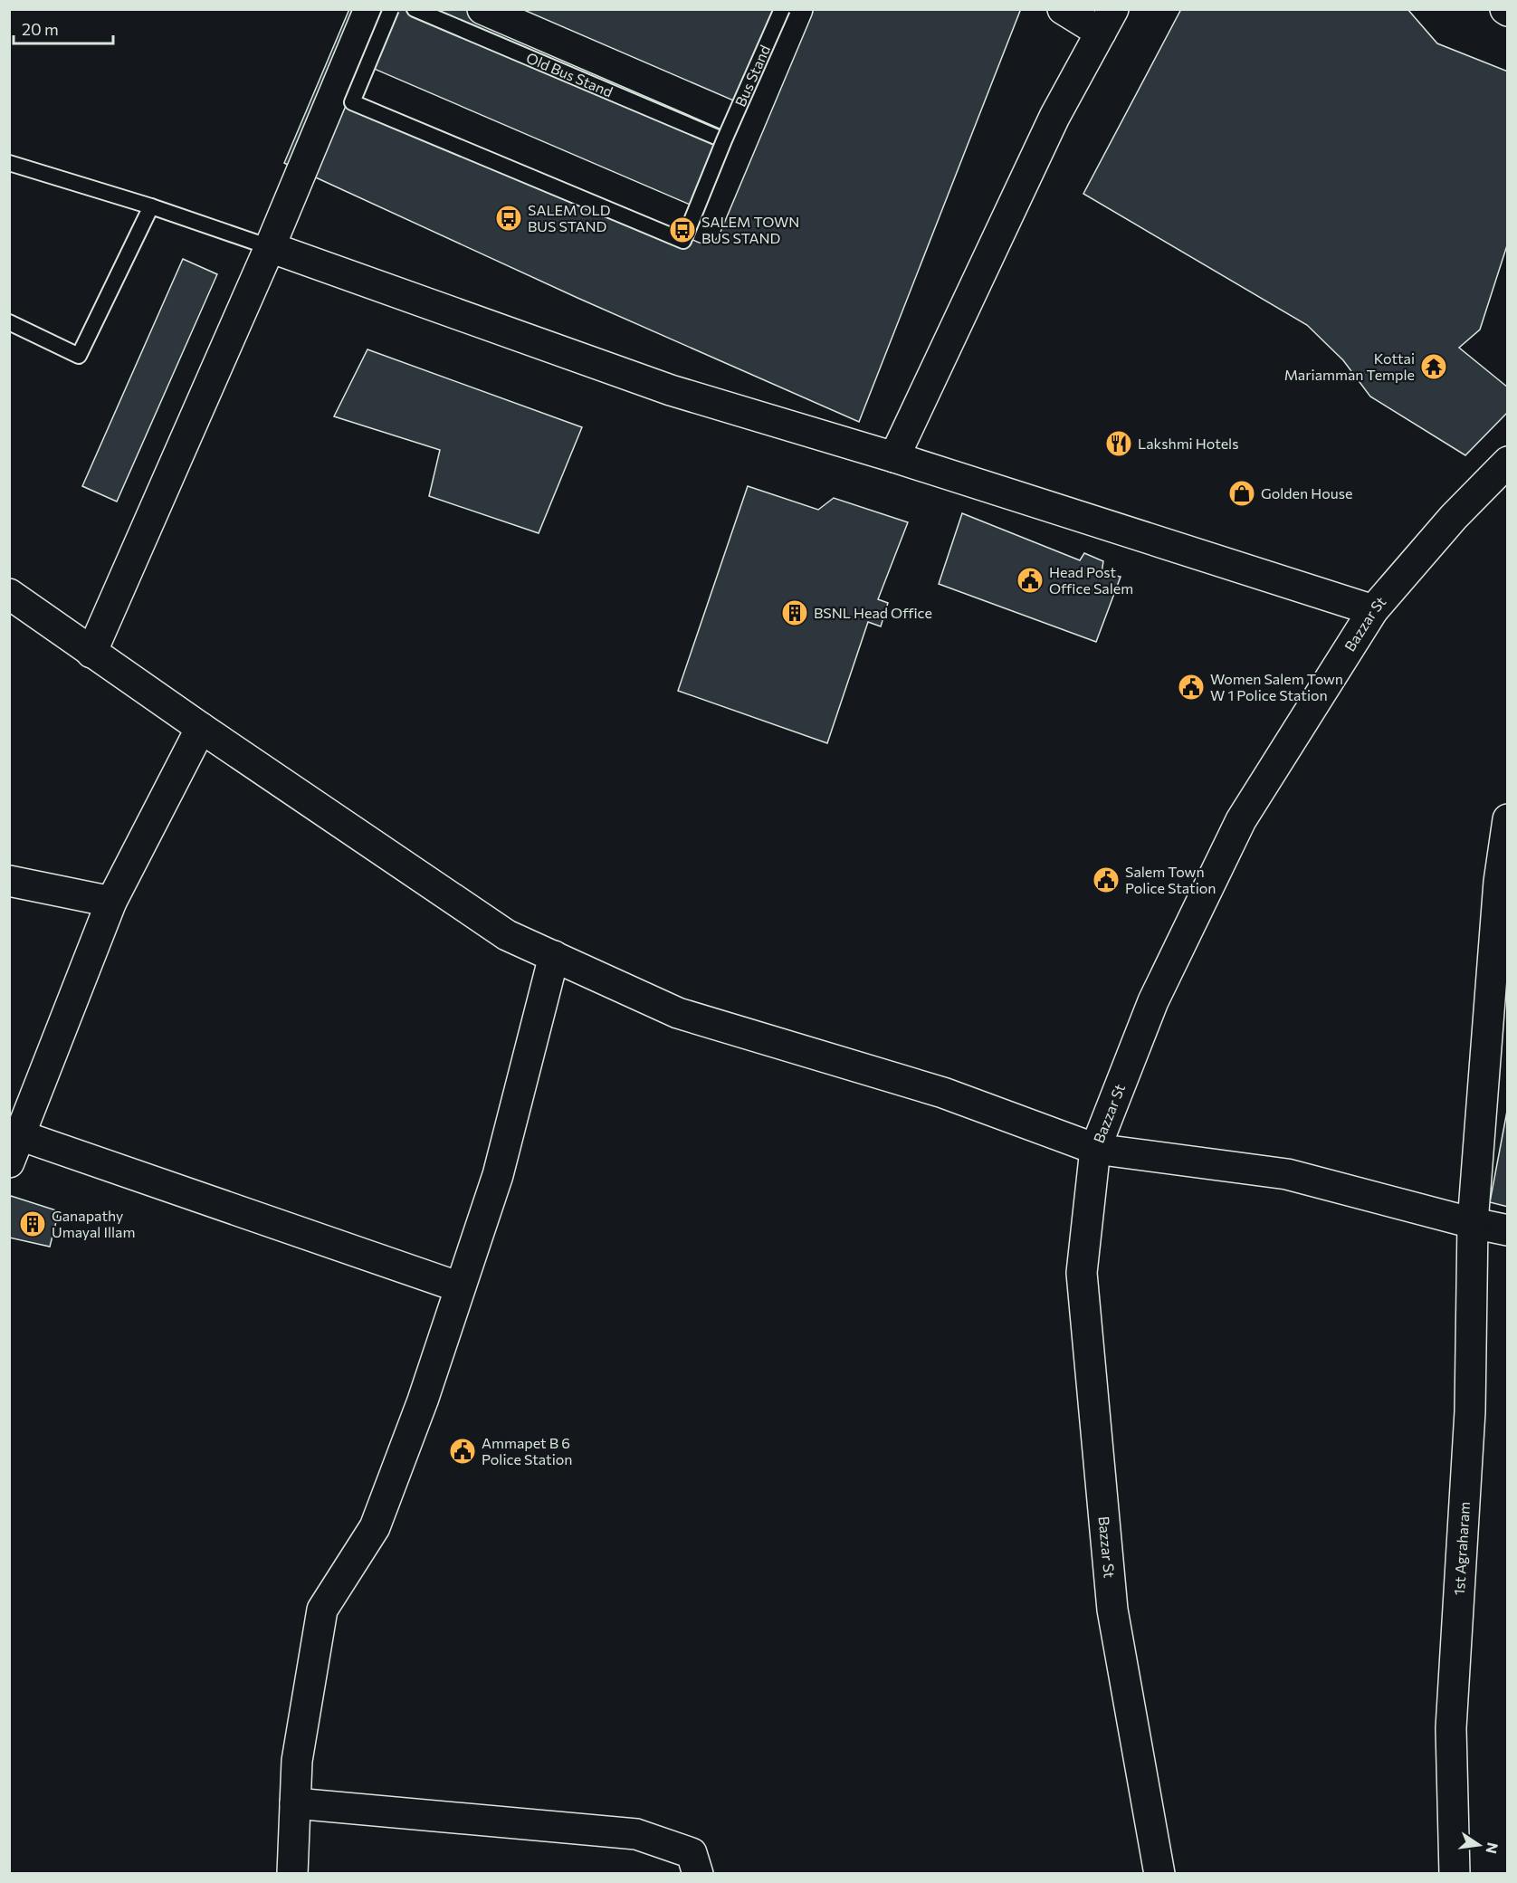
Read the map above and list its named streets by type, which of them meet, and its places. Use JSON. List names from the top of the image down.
{
  "streets": {
    "main road": ["Bazzar St", "1st Agraharam"],
    "lane": ["Old Bus Stand", "Bus Stand"]
  },
  "crossings": [
    ["Old Bus Stand", "Bus Stand"]
  ],
  "places": {
    "bus stop": ["SALEM OLD BUS STAND", "SALEM TOWN BUS STAND"],
    "temple": ["Kottai Mariamman Temple"],
    "restaurant": ["Lakshmi Hotels"],
    "shop": ["Golden House"],
    "public building": [
      "Head Post Office Salem",
      "Women Salem Town W 1 Police Station",
      "Salem Town Police Station",
      "Ammapet B 6 Police Station"
    ],
    "building": ["BSNL Head Office", "Ganapathy Umayal Illam"]
  },
  "scale_bar": "20 m",
  "north": "right"
}
